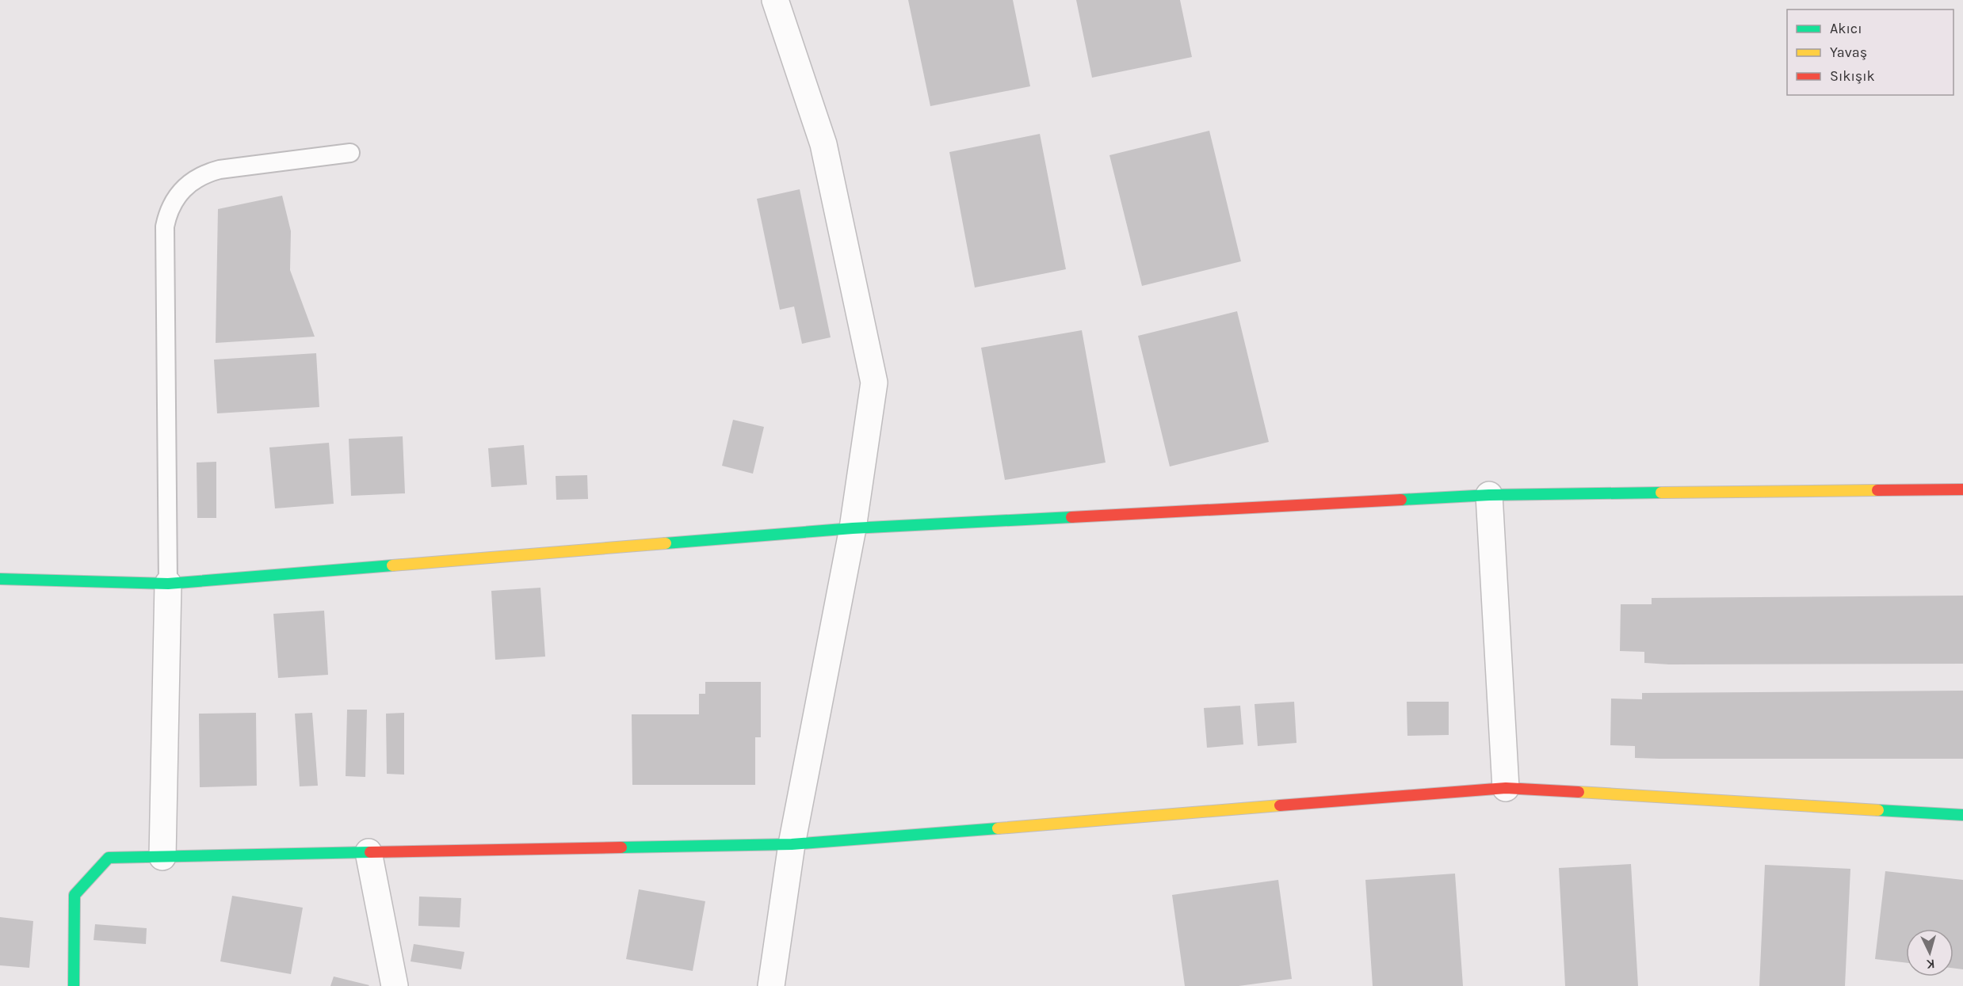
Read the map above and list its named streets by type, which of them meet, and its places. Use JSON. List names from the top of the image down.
{
  "legend": ["Akıcı", "Yavaş", "Sıkışık"],
  "north": "bottom"
}
